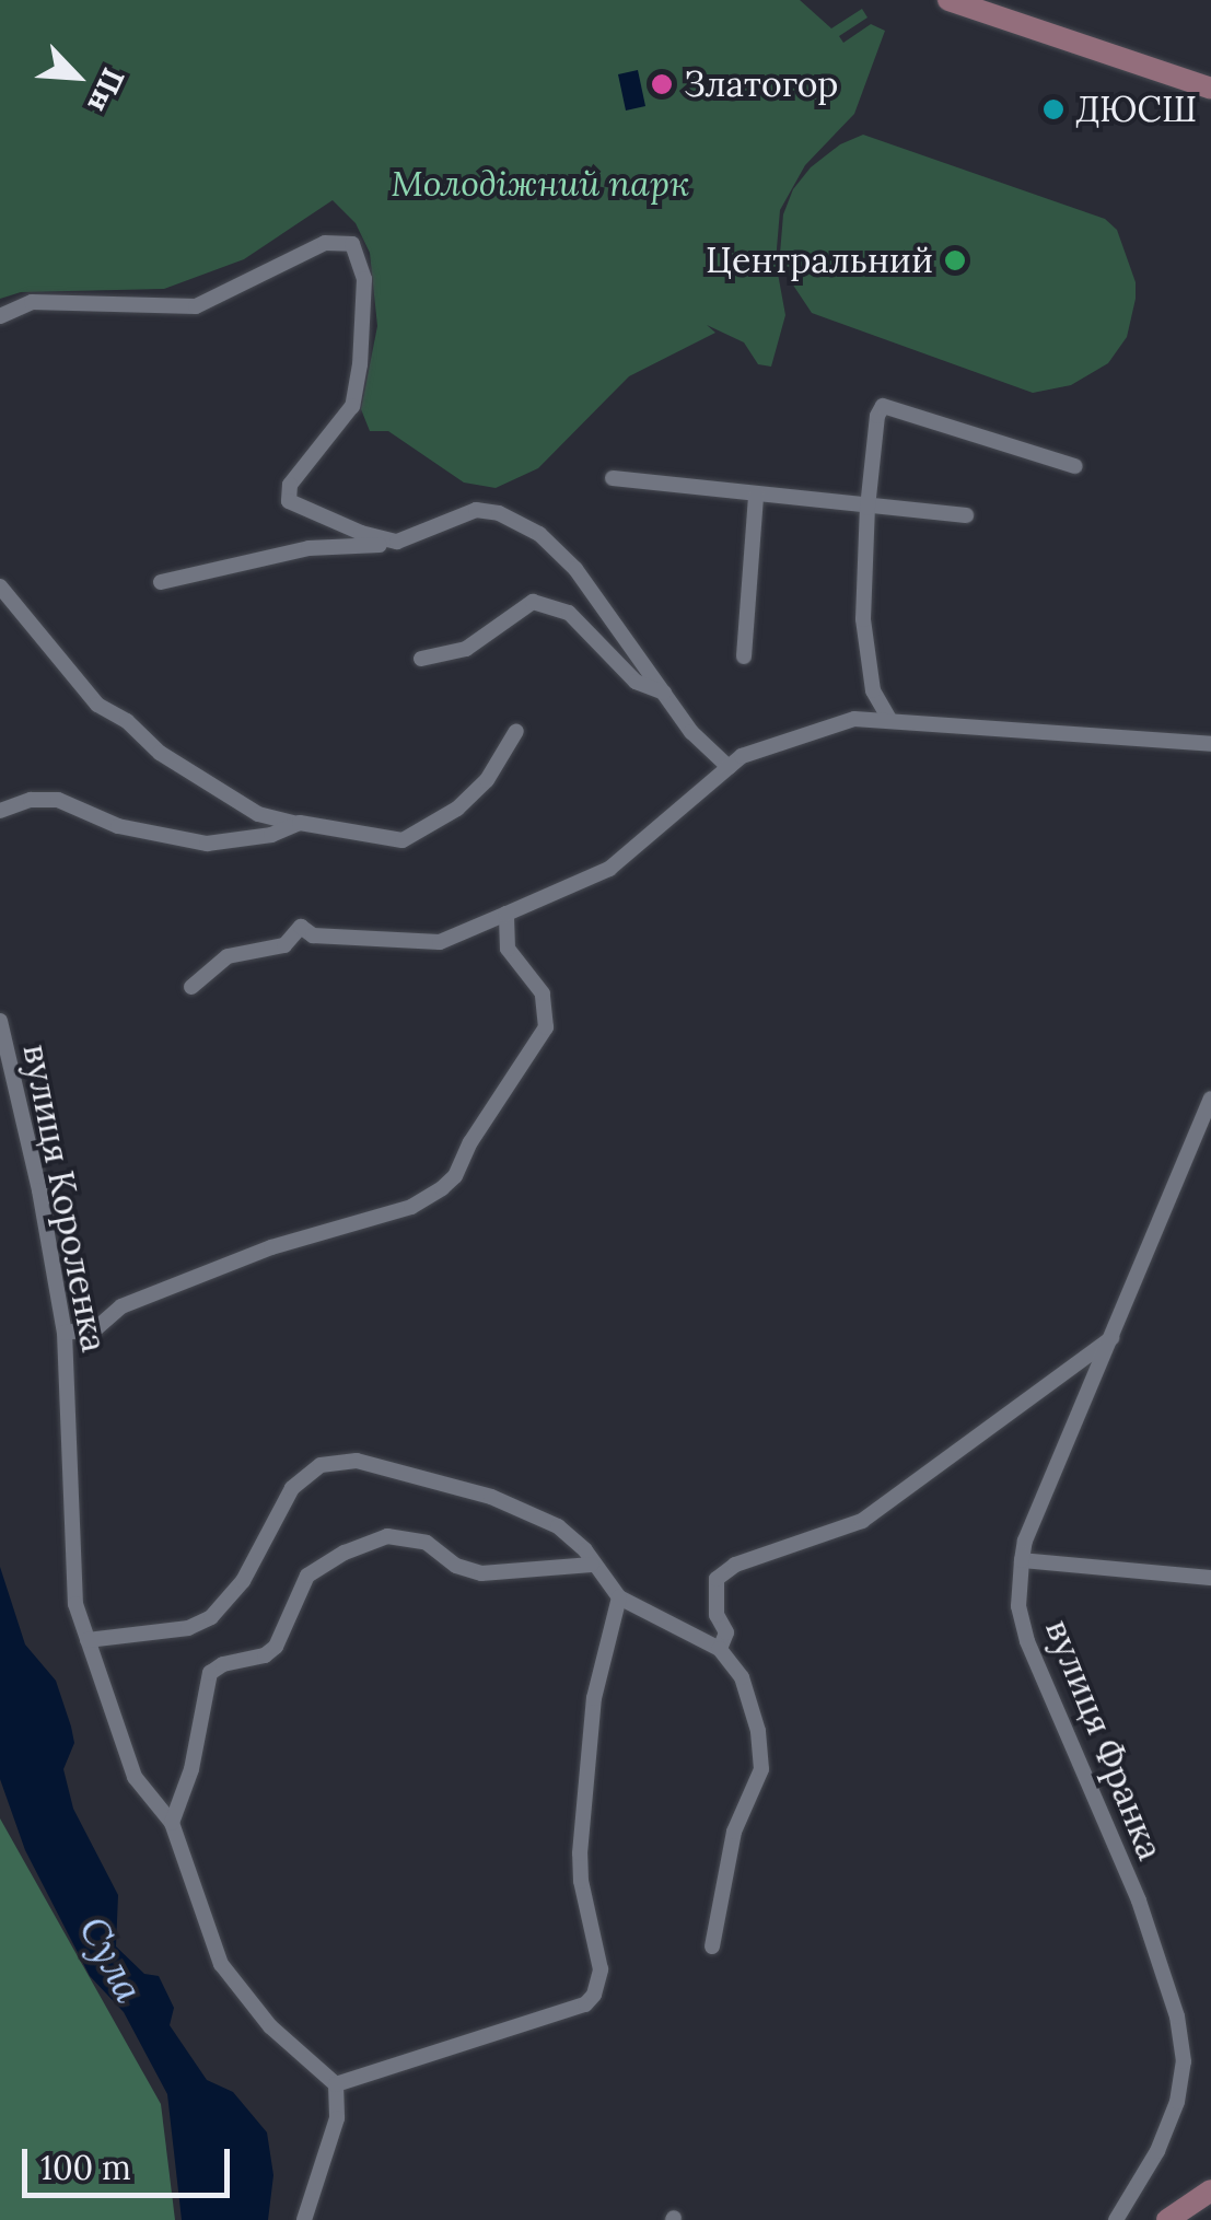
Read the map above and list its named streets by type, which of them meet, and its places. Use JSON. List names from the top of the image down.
{
  "streets": {
    "street": ["вулиця Короленка", "вулиця Франка"]
  },
  "water": ["Сула"],
  "parks": ["Молодіжний парк"],
  "places": ["Златогор", "ДЮСШ", "Центральний"],
  "scale_bar": "100 m",
  "north": "bottom right"
}
